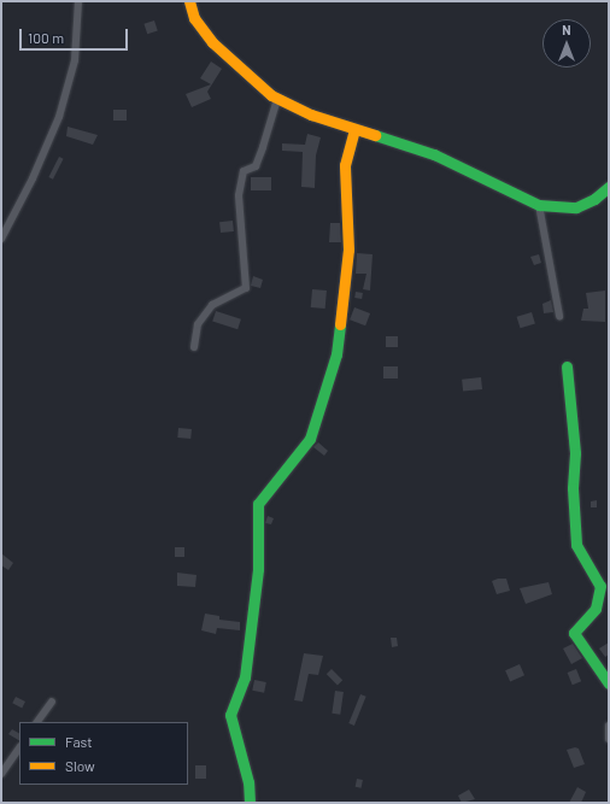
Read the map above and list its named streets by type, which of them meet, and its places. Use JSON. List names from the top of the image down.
{
  "legend": ["Fast", "Slow"],
  "scale_bar": "100 m",
  "north": "top"
}
